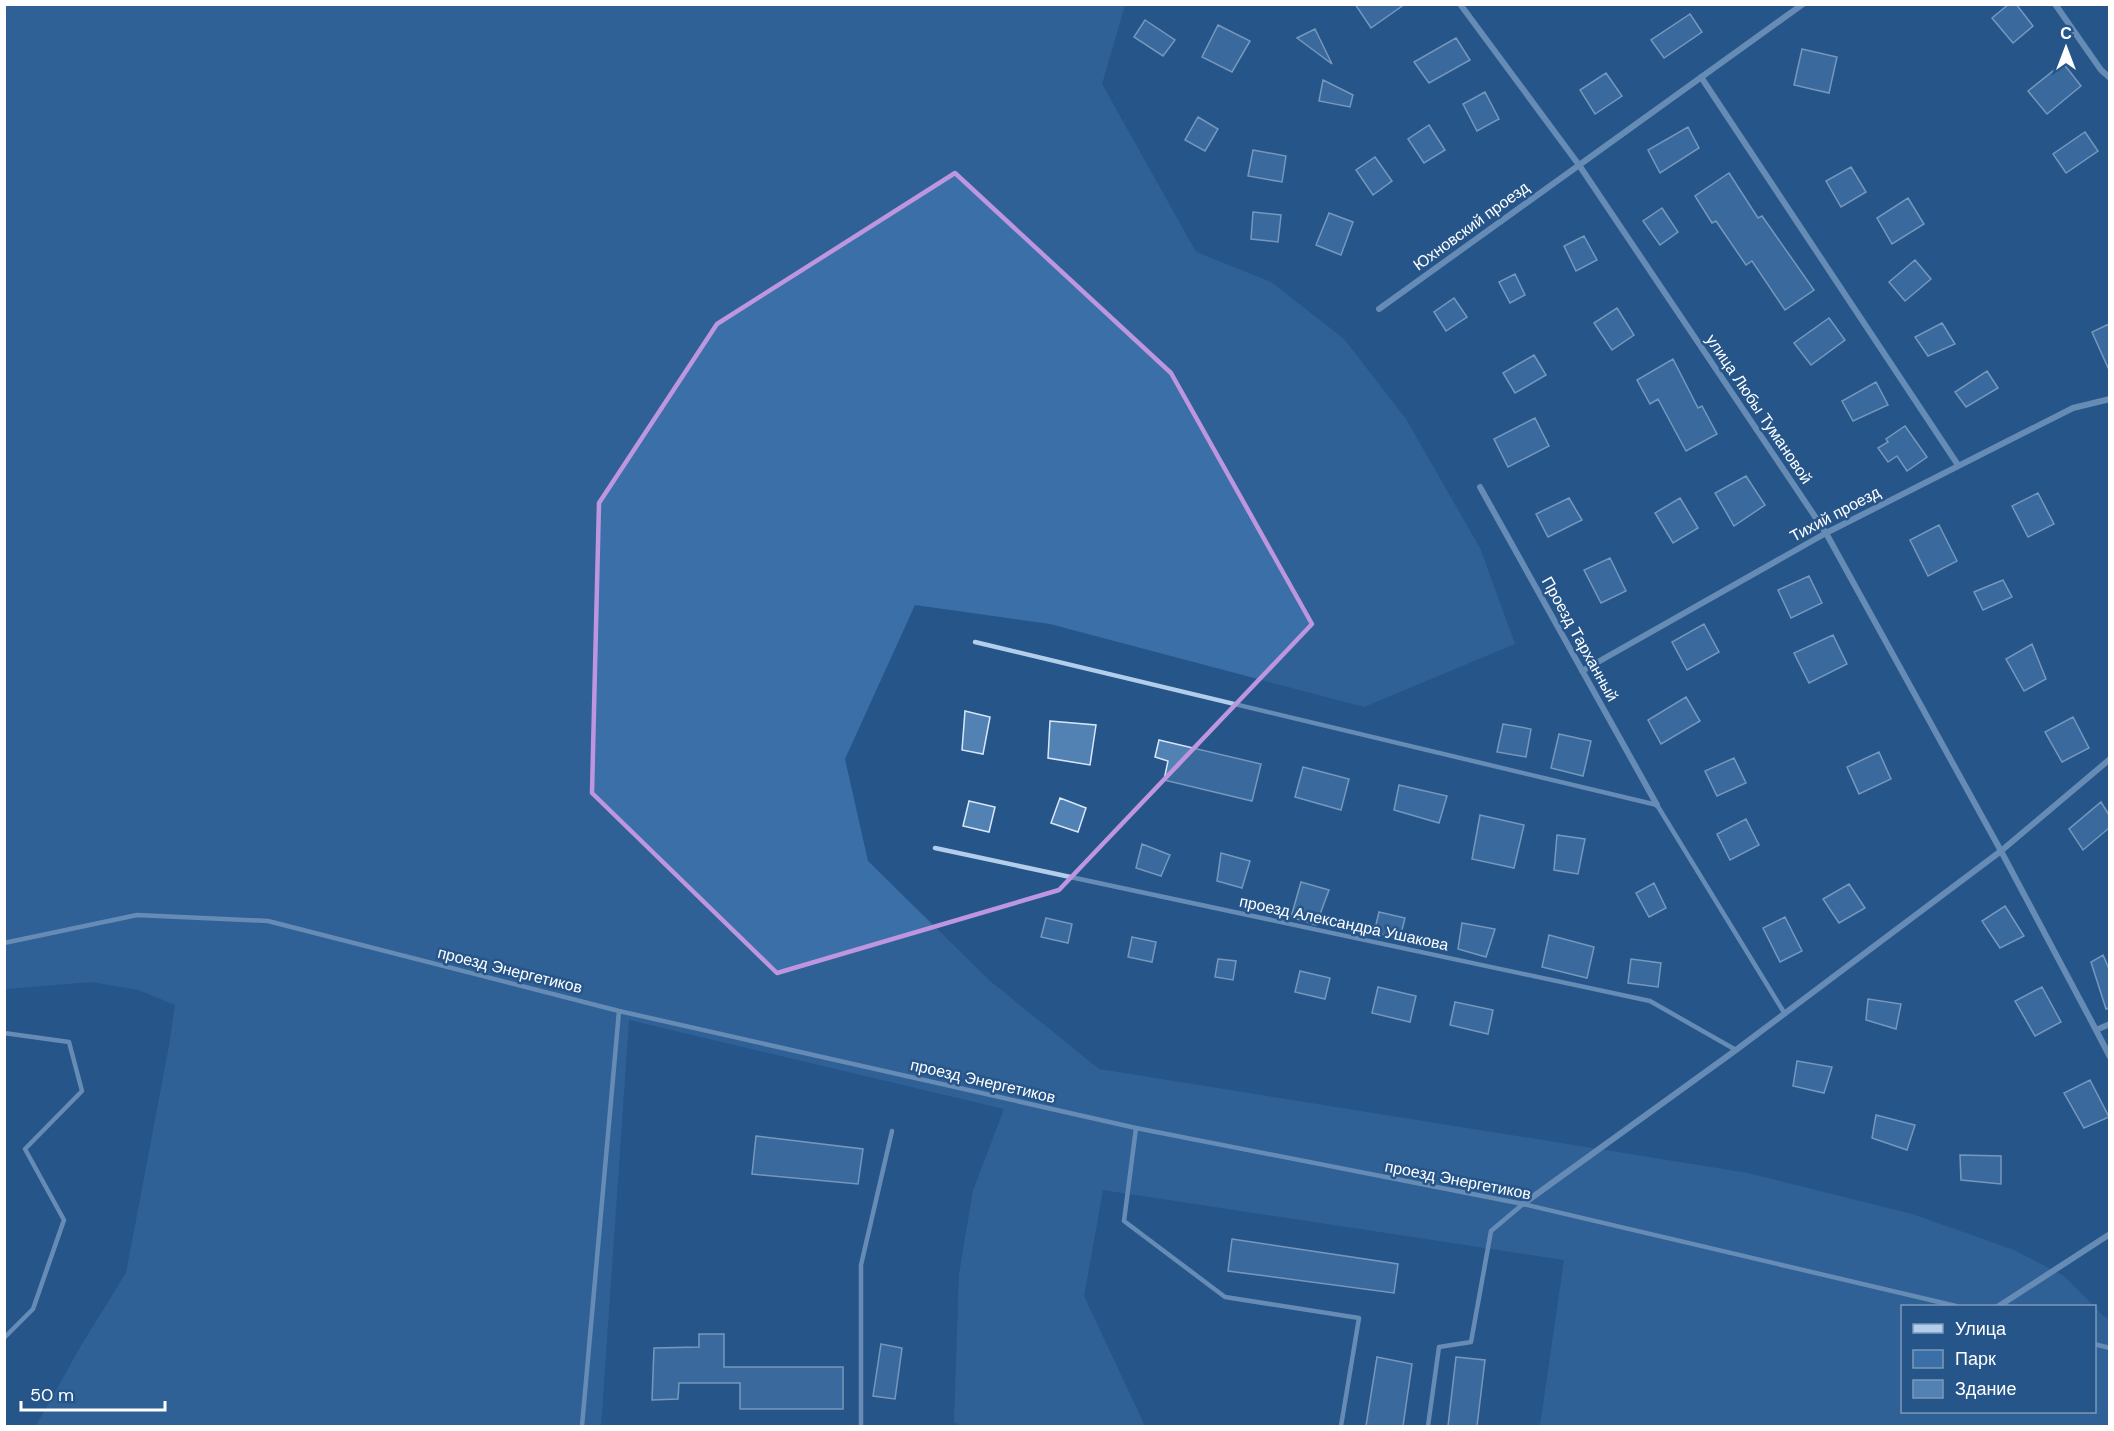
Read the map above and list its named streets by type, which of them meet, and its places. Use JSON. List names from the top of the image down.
{
  "streets": {
    "street": [
      "Юхновский проезд",
      "улица Любы Тумановой",
      "Тихий проезд",
      "Проезд Тарханный"
    ],
    "lane": ["проезд Александра Ушакова", "проезд Энергетиков"]
  },
  "crossings": [
    ["Юхновский проезд", "улица Любы Тумановой"],
    ["улица Любы Тумановой", "Тихий проезд"],
    ["Тихий проезд", "Проезд Тарханный"]
  ],
  "legend": ["Улица", "Парк", "Здание"],
  "scale_bar": "50 m",
  "north": "top"
}
